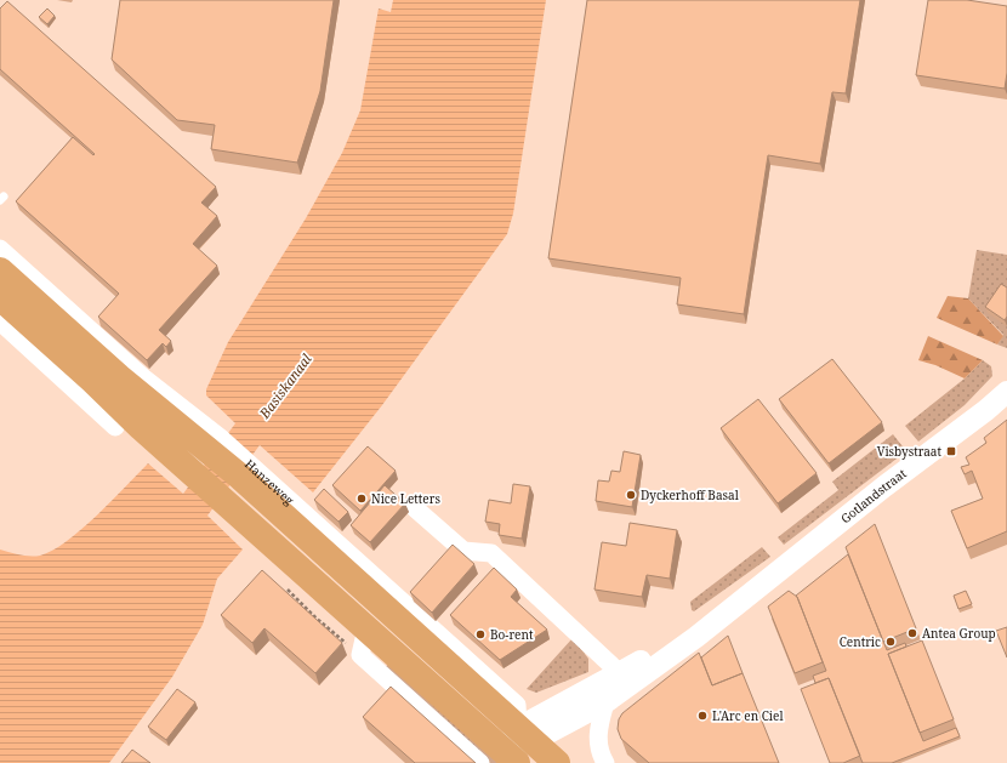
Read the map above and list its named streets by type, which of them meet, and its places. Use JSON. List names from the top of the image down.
{
  "streets": {
    "main road": ["Hanzeweg"],
    "street": ["Gotlandstraat"]
  },
  "crossings": [
    ["Hanzeweg", "Gotlandstraat"]
  ],
  "water": ["Basiskanaal"],
  "places": {
    "transit": ["Visbystraat"],
    "other": [
      "Dyckerhoff Basal",
      "Nice Letters",
      "Antea Group",
      "Bo-rent",
      "Centric",
      "L'Arc en Ciel"
    ]
  }
}
